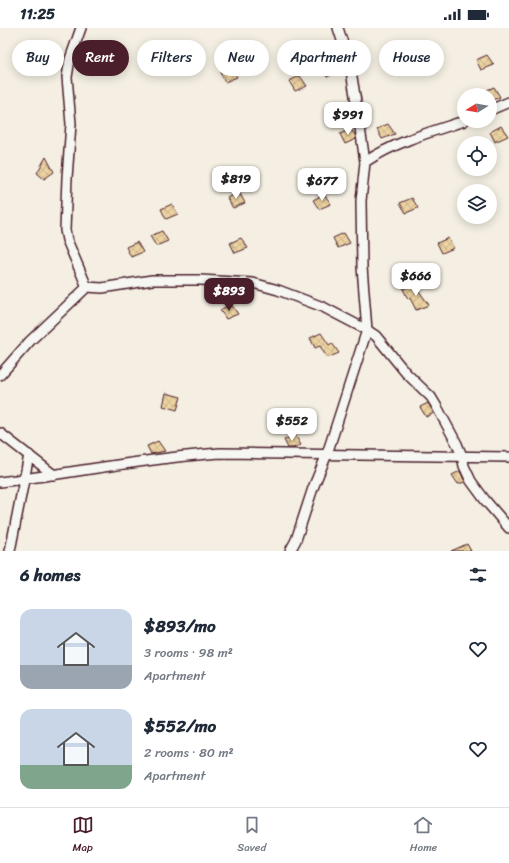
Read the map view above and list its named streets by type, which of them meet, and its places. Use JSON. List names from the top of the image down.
{
  "north": "left",
  "page": {
    "status": "11:25",
    "chip": [
      "Buy",
      "Rent",
      "Filters",
      "New",
      "Apartment",
      "House"
    ],
    "price": [
      "$991",
      "$819",
      "$677",
      "$666",
      "$893",
      "$552"
    ],
    "heading": "6 homes",
    "list": [
      {
        "name": "$893/mo",
        "note": "3 rooms · 98 m² · Apartment"
      },
      {
        "name": "$552/mo",
        "note": "2 rooms · 80 m² · Apartment"
      }
    ],
    "tabs": ["Map", "Saved", "Home"]
  }
}
